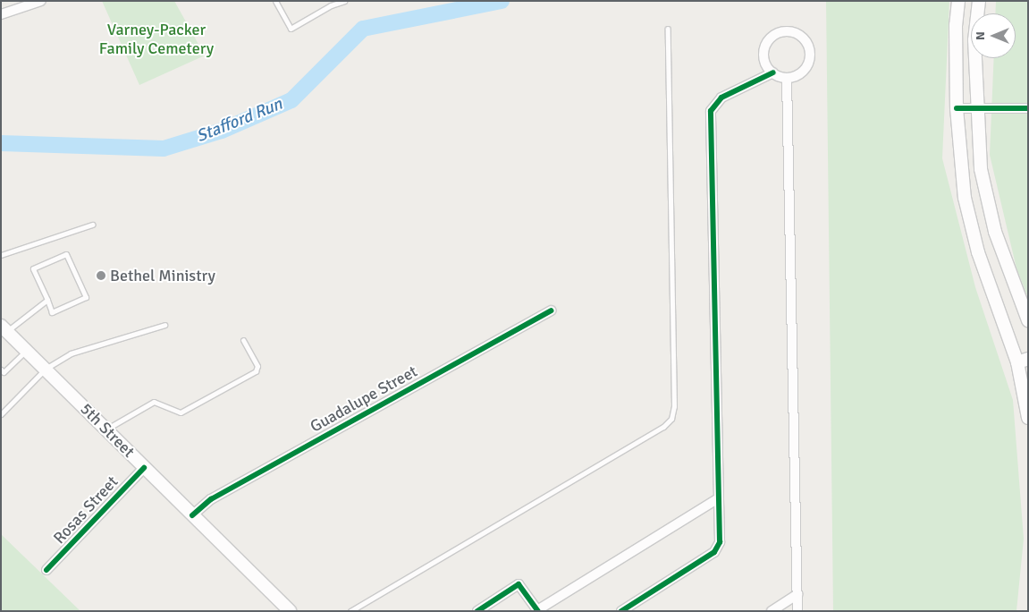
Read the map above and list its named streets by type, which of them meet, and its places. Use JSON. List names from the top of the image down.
{
  "streets": {
    "main road": ["5th Street"],
    "street": ["Guadalupe Street", "Rosas Street"]
  },
  "crossings": [
    ["Guadalupe Street", "5th Street"],
    ["5th Street", "Rosas Street"]
  ],
  "water": ["Stafford Run"],
  "parks": ["Varney-Packer Family Cemetery"],
  "places": ["Bethel Ministry"],
  "north": "left"
}
